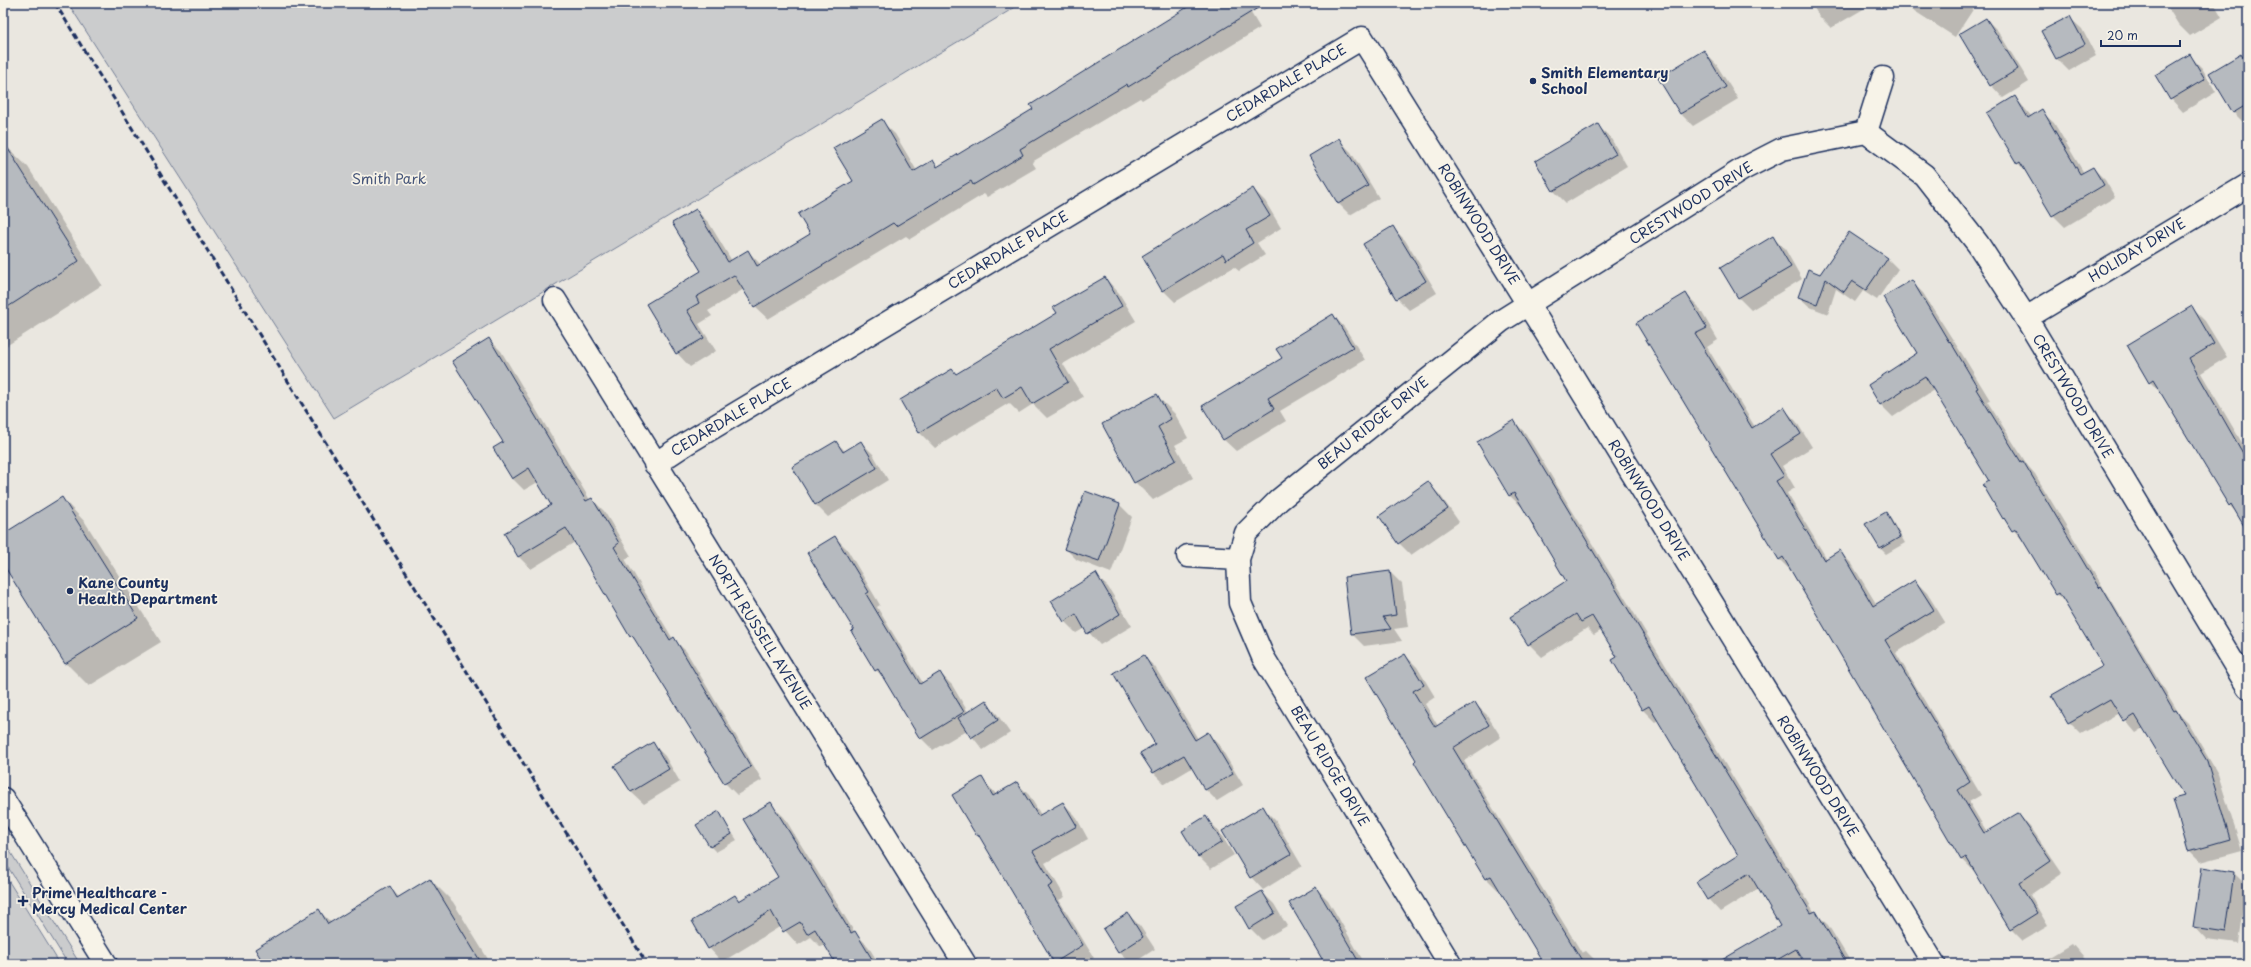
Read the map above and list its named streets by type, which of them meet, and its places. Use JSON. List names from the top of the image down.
{
  "streets": {
    "street": [
      "CEDARDALE PLACE",
      "CRESTWOOD DRIVE",
      "ROBINWOOD DRIVE",
      "HOLIDAY DRIVE",
      "BEAU RIDGE DRIVE",
      "NORTH RUSSELL AVENUE"
    ]
  },
  "crossings": [
    ["CEDARDALE PLACE", "ROBINWOOD DRIVE"],
    ["CEDARDALE PLACE", "NORTH RUSSELL AVENUE"],
    ["CRESTWOOD DRIVE", "ROBINWOOD DRIVE"],
    ["CRESTWOOD DRIVE", "HOLIDAY DRIVE"],
    ["CRESTWOOD DRIVE", "BEAU RIDGE DRIVE"],
    ["ROBINWOOD DRIVE", "BEAU RIDGE DRIVE"]
  ],
  "parks": ["Smith Park"],
  "places": {
    "other": ["Smith Elementary School", "Kane County Health Department"],
    "health": ["Prime Healthcare - Mercy Medical Center"]
  },
  "scale_bar": "20 m"
}
